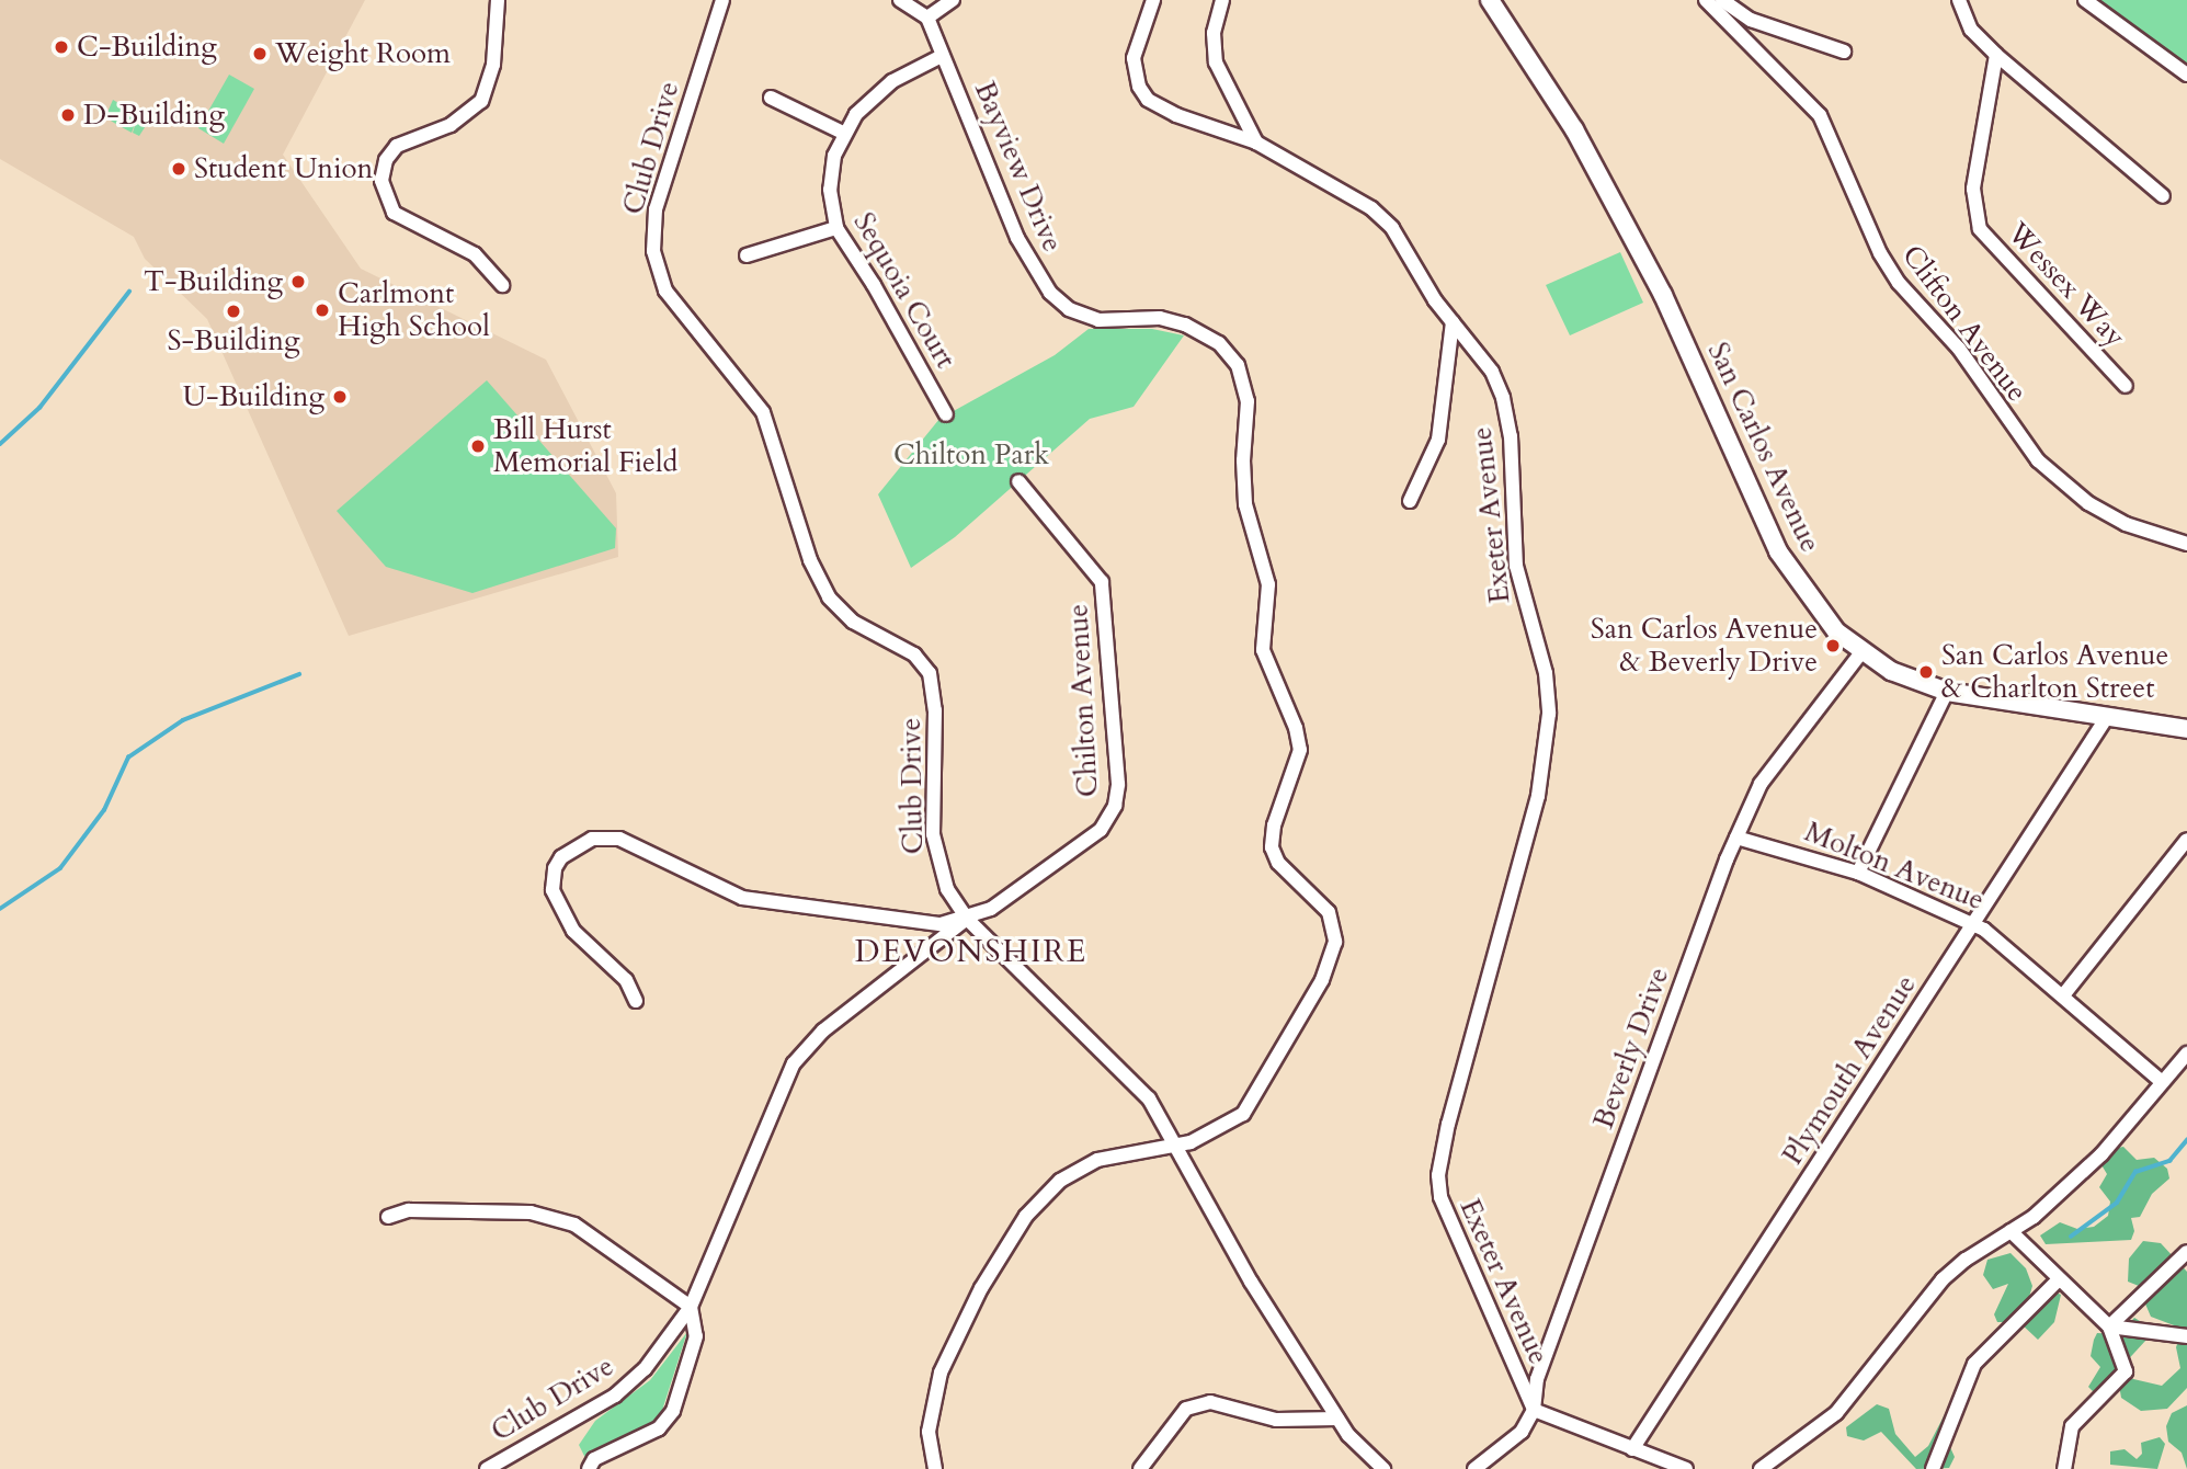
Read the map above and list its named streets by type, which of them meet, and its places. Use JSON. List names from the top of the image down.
{
  "streets": {
    "main road": ["San Carlos Avenue"],
    "street": [
      "Club Drive",
      "Bayview Drive",
      "Wessex Way",
      "Sequoia Court",
      "Clifton Avenue",
      "Exeter Avenue",
      "Chilton Avenue",
      "Molton Avenue",
      "Beverly Drive",
      "Plymouth Avenue"
    ]
  },
  "crossings": [
    ["Club Drive", "Chilton Avenue"],
    ["Bayview Drive", "Sequoia Court"],
    ["San Carlos Avenue", "Beverly Drive"],
    ["San Carlos Avenue", "Plymouth Avenue"],
    ["Exeter Avenue", "Beverly Drive"],
    ["Molton Avenue", "Beverly Drive"],
    ["Molton Avenue", "Plymouth Avenue"]
  ],
  "districts": ["DEVONSHIRE"],
  "parks": ["Chilton Park"],
  "places": [
    "C-Building",
    "Weight Room",
    "D-Building",
    "Student Union",
    "T-Building",
    "Carlmont High School",
    "S-Building",
    "U-Building",
    "Bill Hurst Memorial Field",
    "San Carlos Avenue & Beverly Drive",
    "San Carlos Avenue & Charlton Street"
  ]
}
